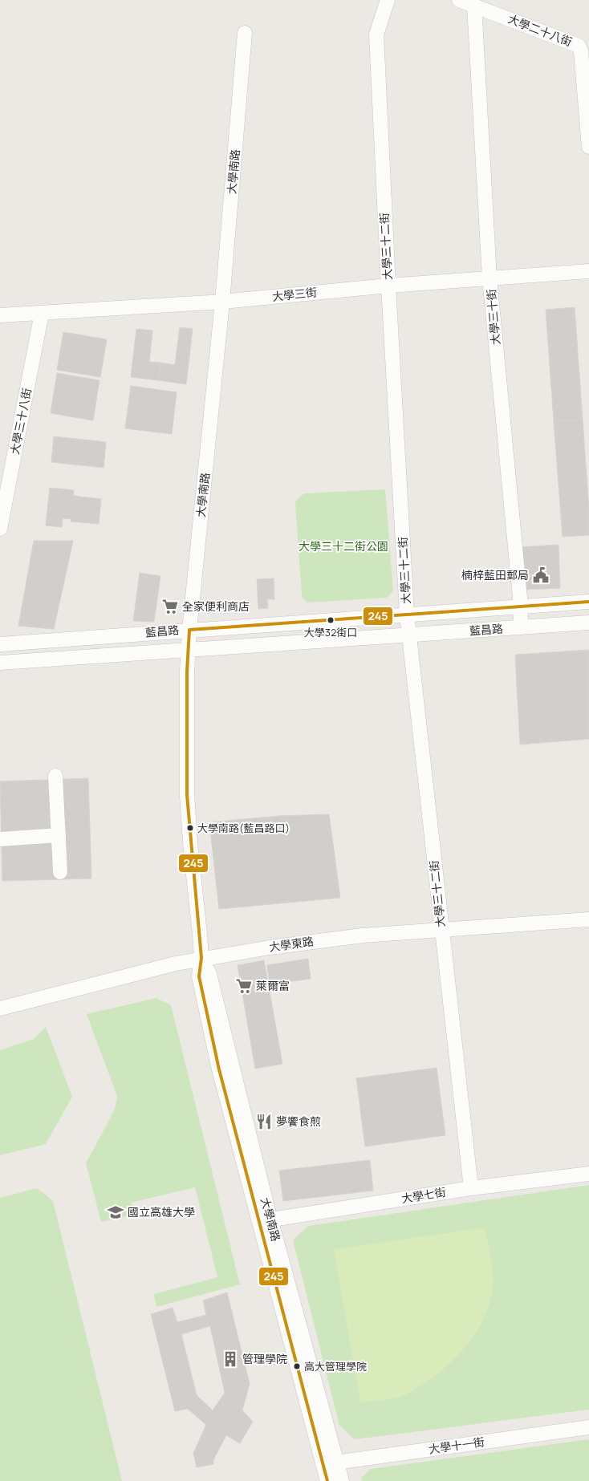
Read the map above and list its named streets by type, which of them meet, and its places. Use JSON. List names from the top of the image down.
{
  "streets": {
    "street": [
      "大學二十八街",
      "大學南路",
      "大學三十二街",
      "大學三街",
      "大學三十街",
      "大學三十八街",
      "藍昌路",
      "大學東路",
      "大學七街",
      "大學十一街"
    ]
  },
  "crossings": [
    ["大學二十八街", "大學三十街"],
    ["大學南路", "大學三街"],
    ["大學南路", "藍昌路"],
    ["大學南路", "大學東路"],
    ["大學南路", "大學七街"],
    ["大學南路", "大學十一街"],
    ["大學三十二街", "大學三街"],
    ["大學三十二街", "藍昌路"],
    ["大學三十二街", "大學東路"],
    ["大學三十二街", "大學七街"],
    ["大學三街", "大學三十街"],
    ["大學三街", "大學三十八街"],
    ["大學三十街", "藍昌路"]
  ],
  "parks": ["大學三十二街公園"],
  "places": {
    "public building": ["楠梓藍田郵局"],
    "supermarket": ["全家便利商店", "萊爾富"],
    "other": ["大學32街口", "大學南路(藍昌路口)", "高大管理學院"],
    "restaurant": ["夢饗食煎"],
    "school or university": ["國立高雄大學"],
    "building": ["管理學院"]
  },
  "lines": ["transit line 245"]
}
